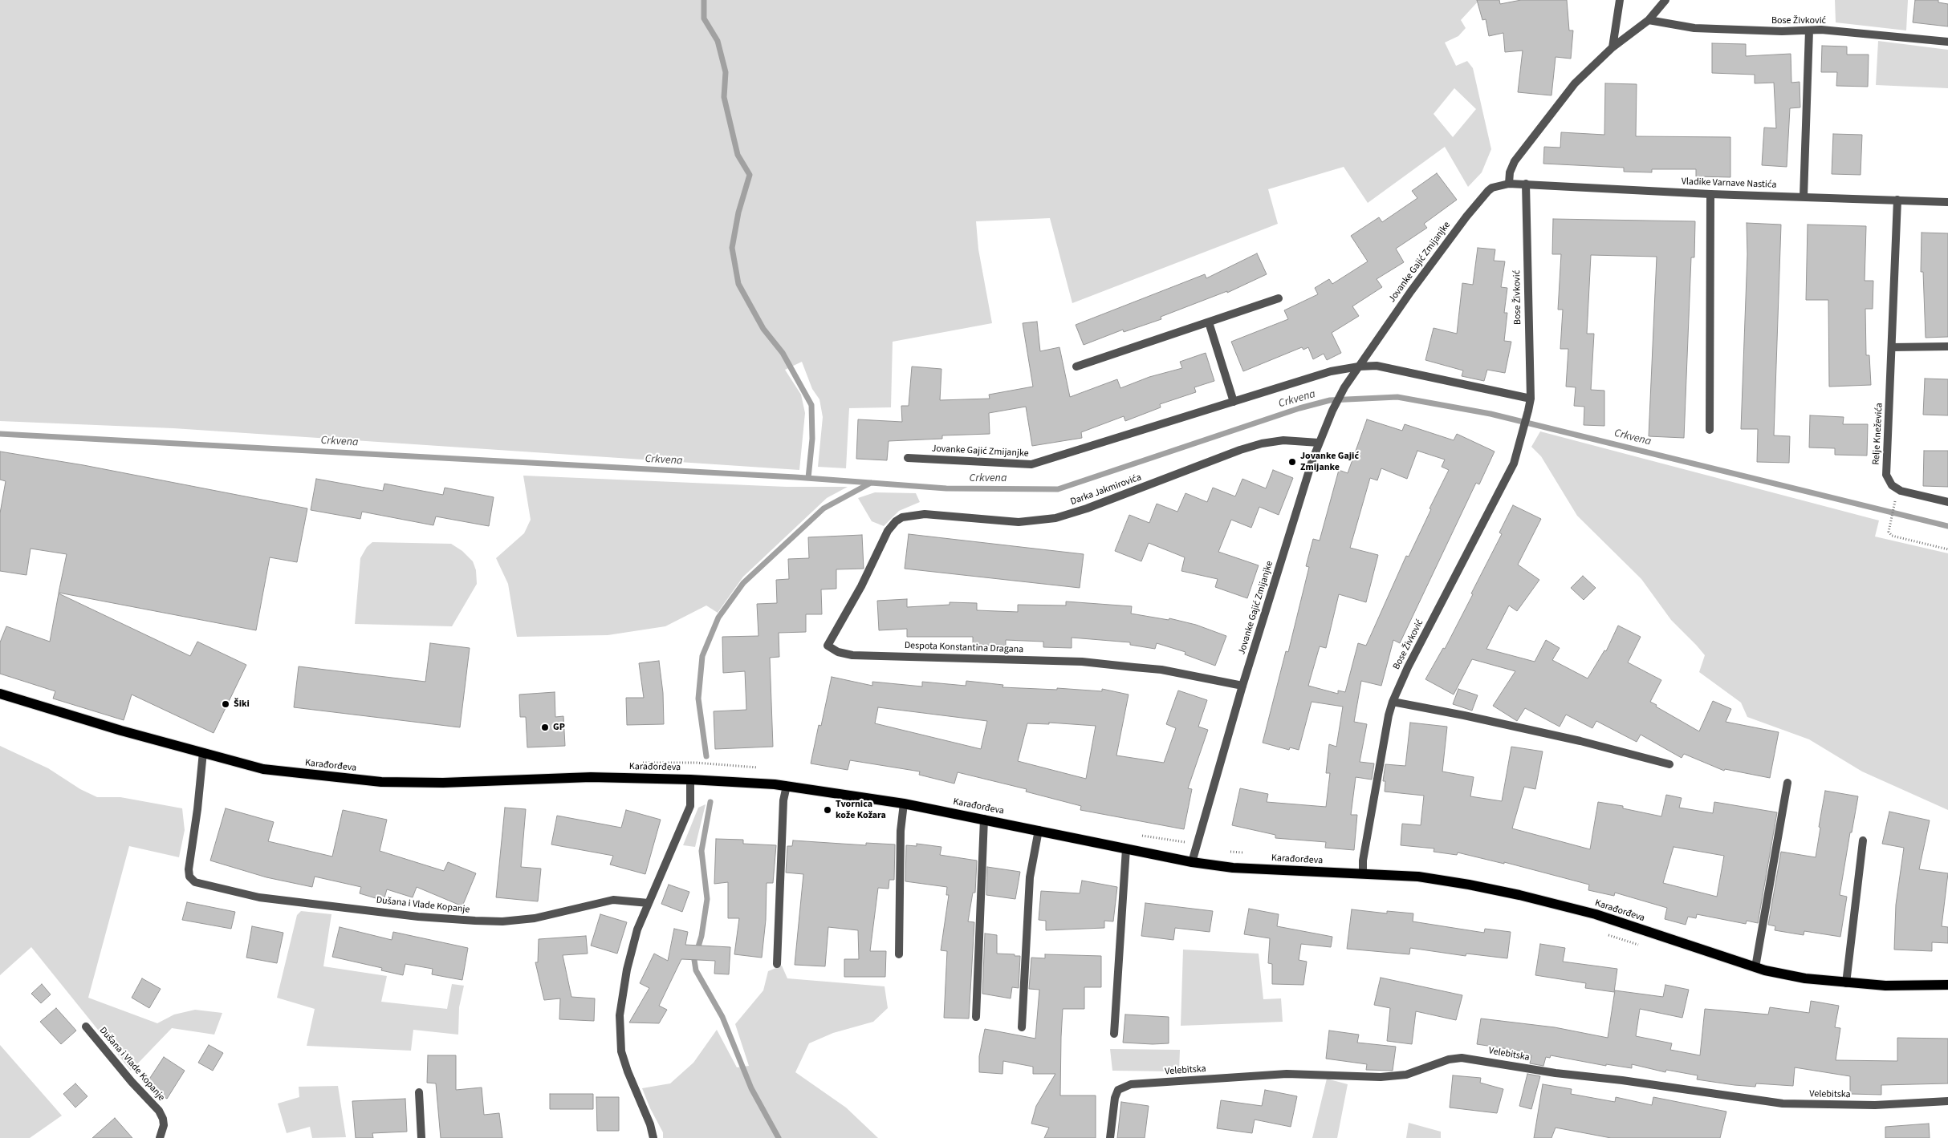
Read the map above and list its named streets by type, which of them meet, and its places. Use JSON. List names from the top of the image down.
{
  "streets": {
    "main road": ["Karađorđeva"],
    "street": [
      "Bose Živković",
      "Vladike Varnave Nastića",
      "Jovanke Gajić Zmijanjke",
      "Relje Kneževića",
      "Darka Jakmirovića",
      "Despota Konstantina Dragana",
      "Dušana i Vlade Kopanje",
      "Velebitska"
    ]
  },
  "crossings": [
    ["Bose Živković", "Vladike Varnave Nastića"],
    ["Bose Živković", "Karađorđeva"],
    ["Vladike Varnave Nastića", "Jovanke Gajić Zmijanjke"],
    ["Vladike Varnave Nastića", "Relje Kneževića"],
    ["Jovanke Gajić Zmijanjke", "Darka Jakmirovića"],
    ["Jovanke Gajić Zmijanjke", "Despota Konstantina Dragana"],
    ["Jovanke Gajić Zmijanjke", "Karađorđeva"],
    ["Darka Jakmirovića", "Despota Konstantina Dragana"],
    ["Karađorđeva", "Dušana i Vlade Kopanje"]
  ],
  "water": ["Crkvena"],
  "places": [
    "Jovanke Gajić Zmijanke",
    "Šiki",
    "GP",
    "Tvornica kože Kožara"
  ]
}
